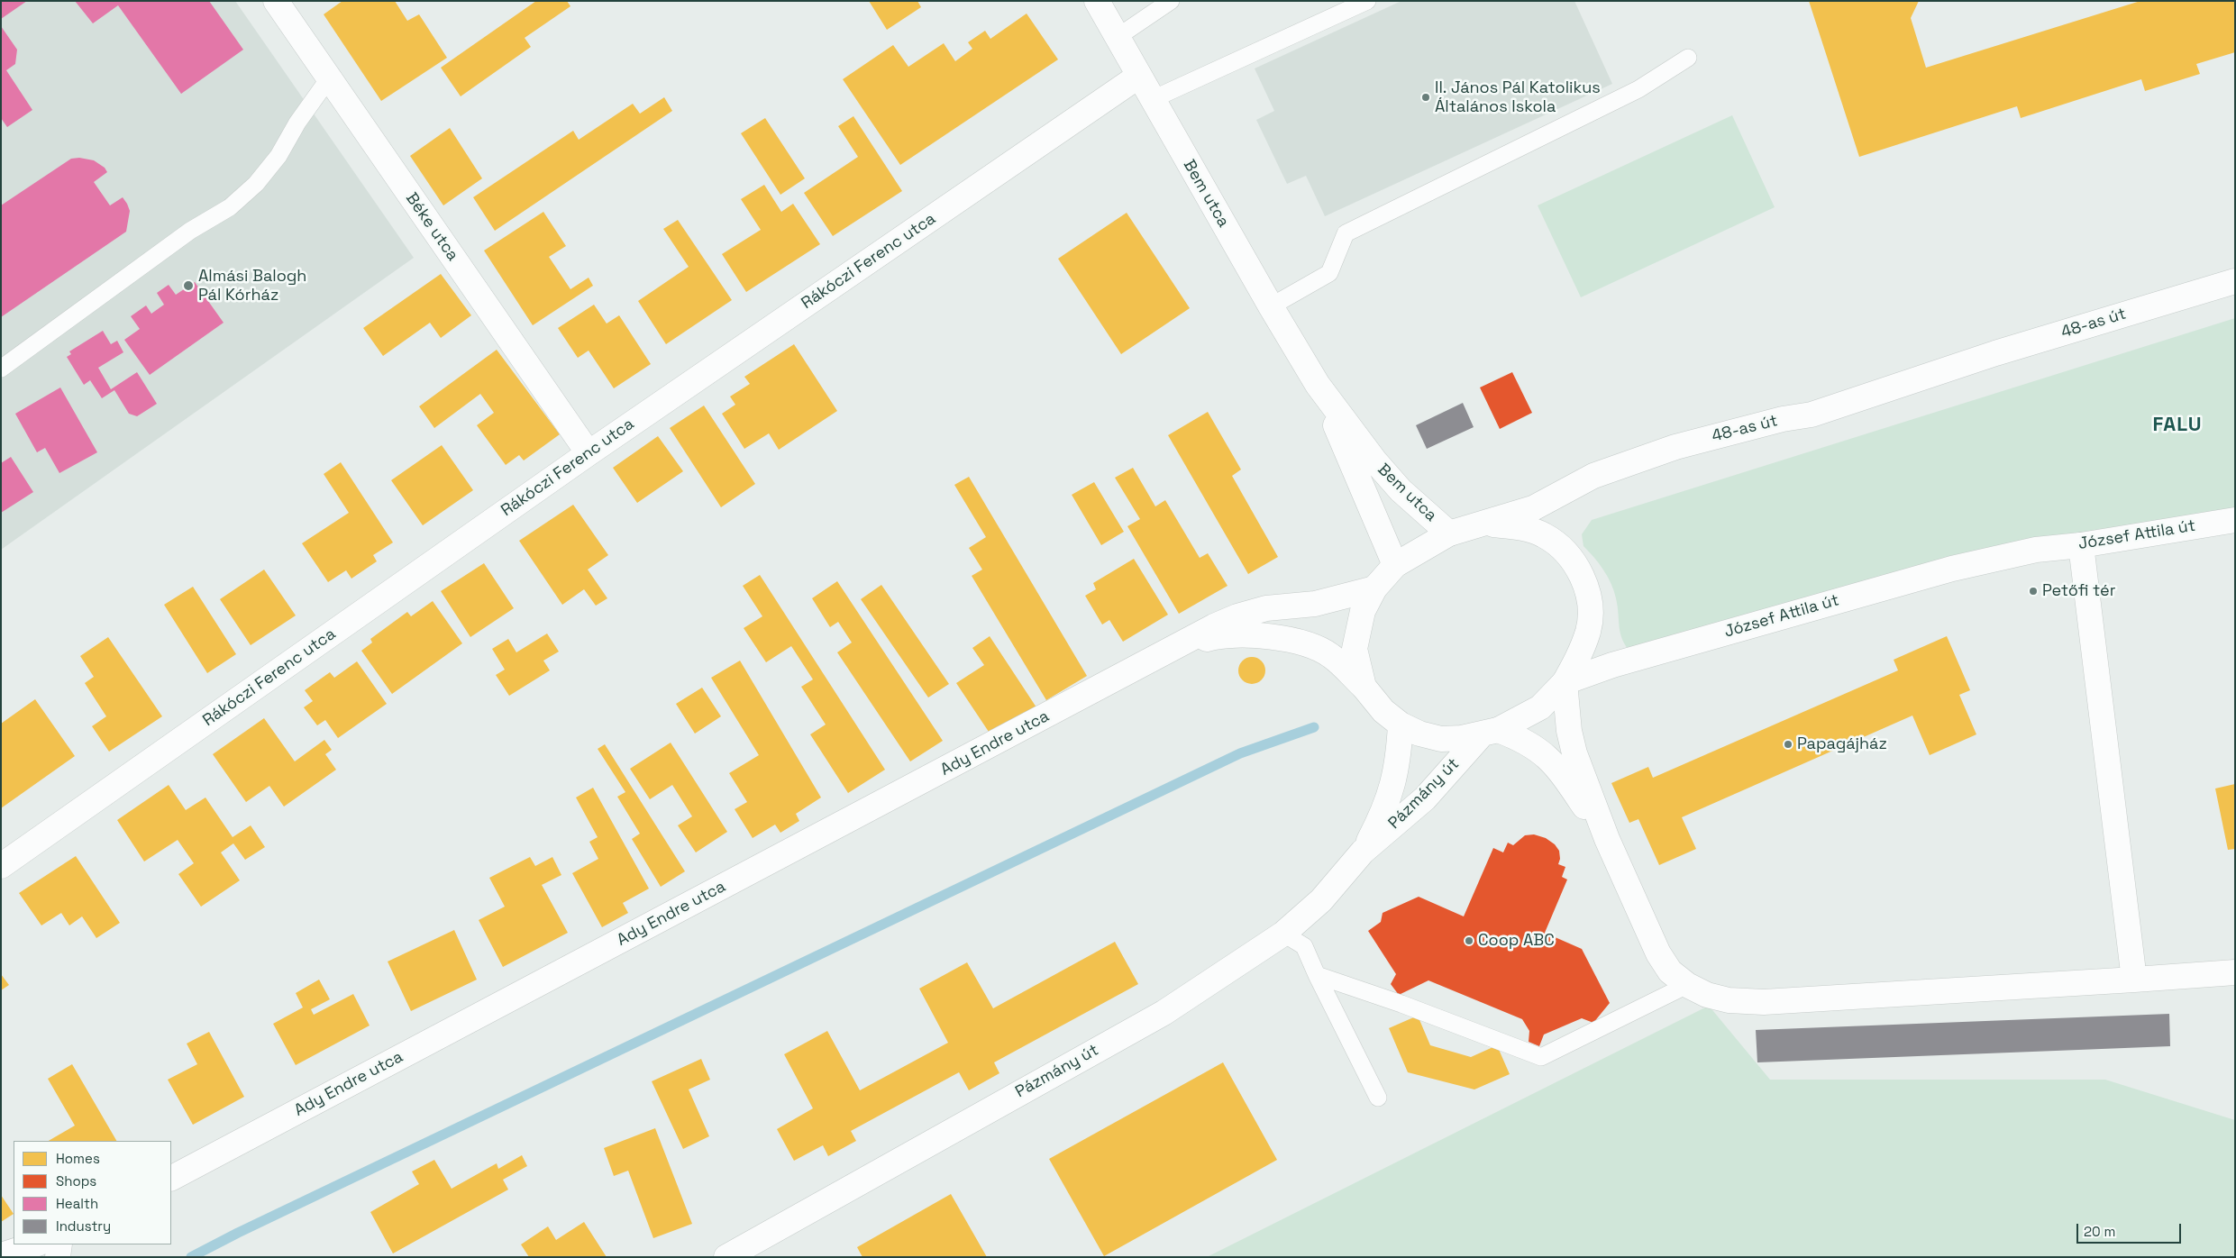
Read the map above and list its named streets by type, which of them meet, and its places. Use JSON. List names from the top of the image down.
{
  "streets": {
    "street": [
      "Bem utca",
      "Béke utca",
      "Rákóczi Ferenc utca",
      "48-as út",
      "József Attila út",
      "Ady Endre utca",
      "Pázmány út"
    ]
  },
  "crossings": [
    ["Bem utca", "Rákóczi Ferenc utca"],
    ["Bem utca", "48-as út"],
    ["Béke utca", "Rákóczi Ferenc utca"],
    ["48-as út", "József Attila út"],
    ["48-as út", "Ady Endre utca"],
    ["József Attila út", "Ady Endre utca"],
    ["József Attila út", "Pázmány út"]
  ],
  "districts": ["FALU"],
  "places": [
    "II. János Pál Katolikus Általános Iskola",
    "Almási Balogh Pál Kórház",
    "Petőfi tér",
    "Papagájház",
    "Coop ABC"
  ],
  "legend": [
    "Homes",
    "Shops",
    "Health",
    "Industry"
  ],
  "scale_bar": "20 m"
}
